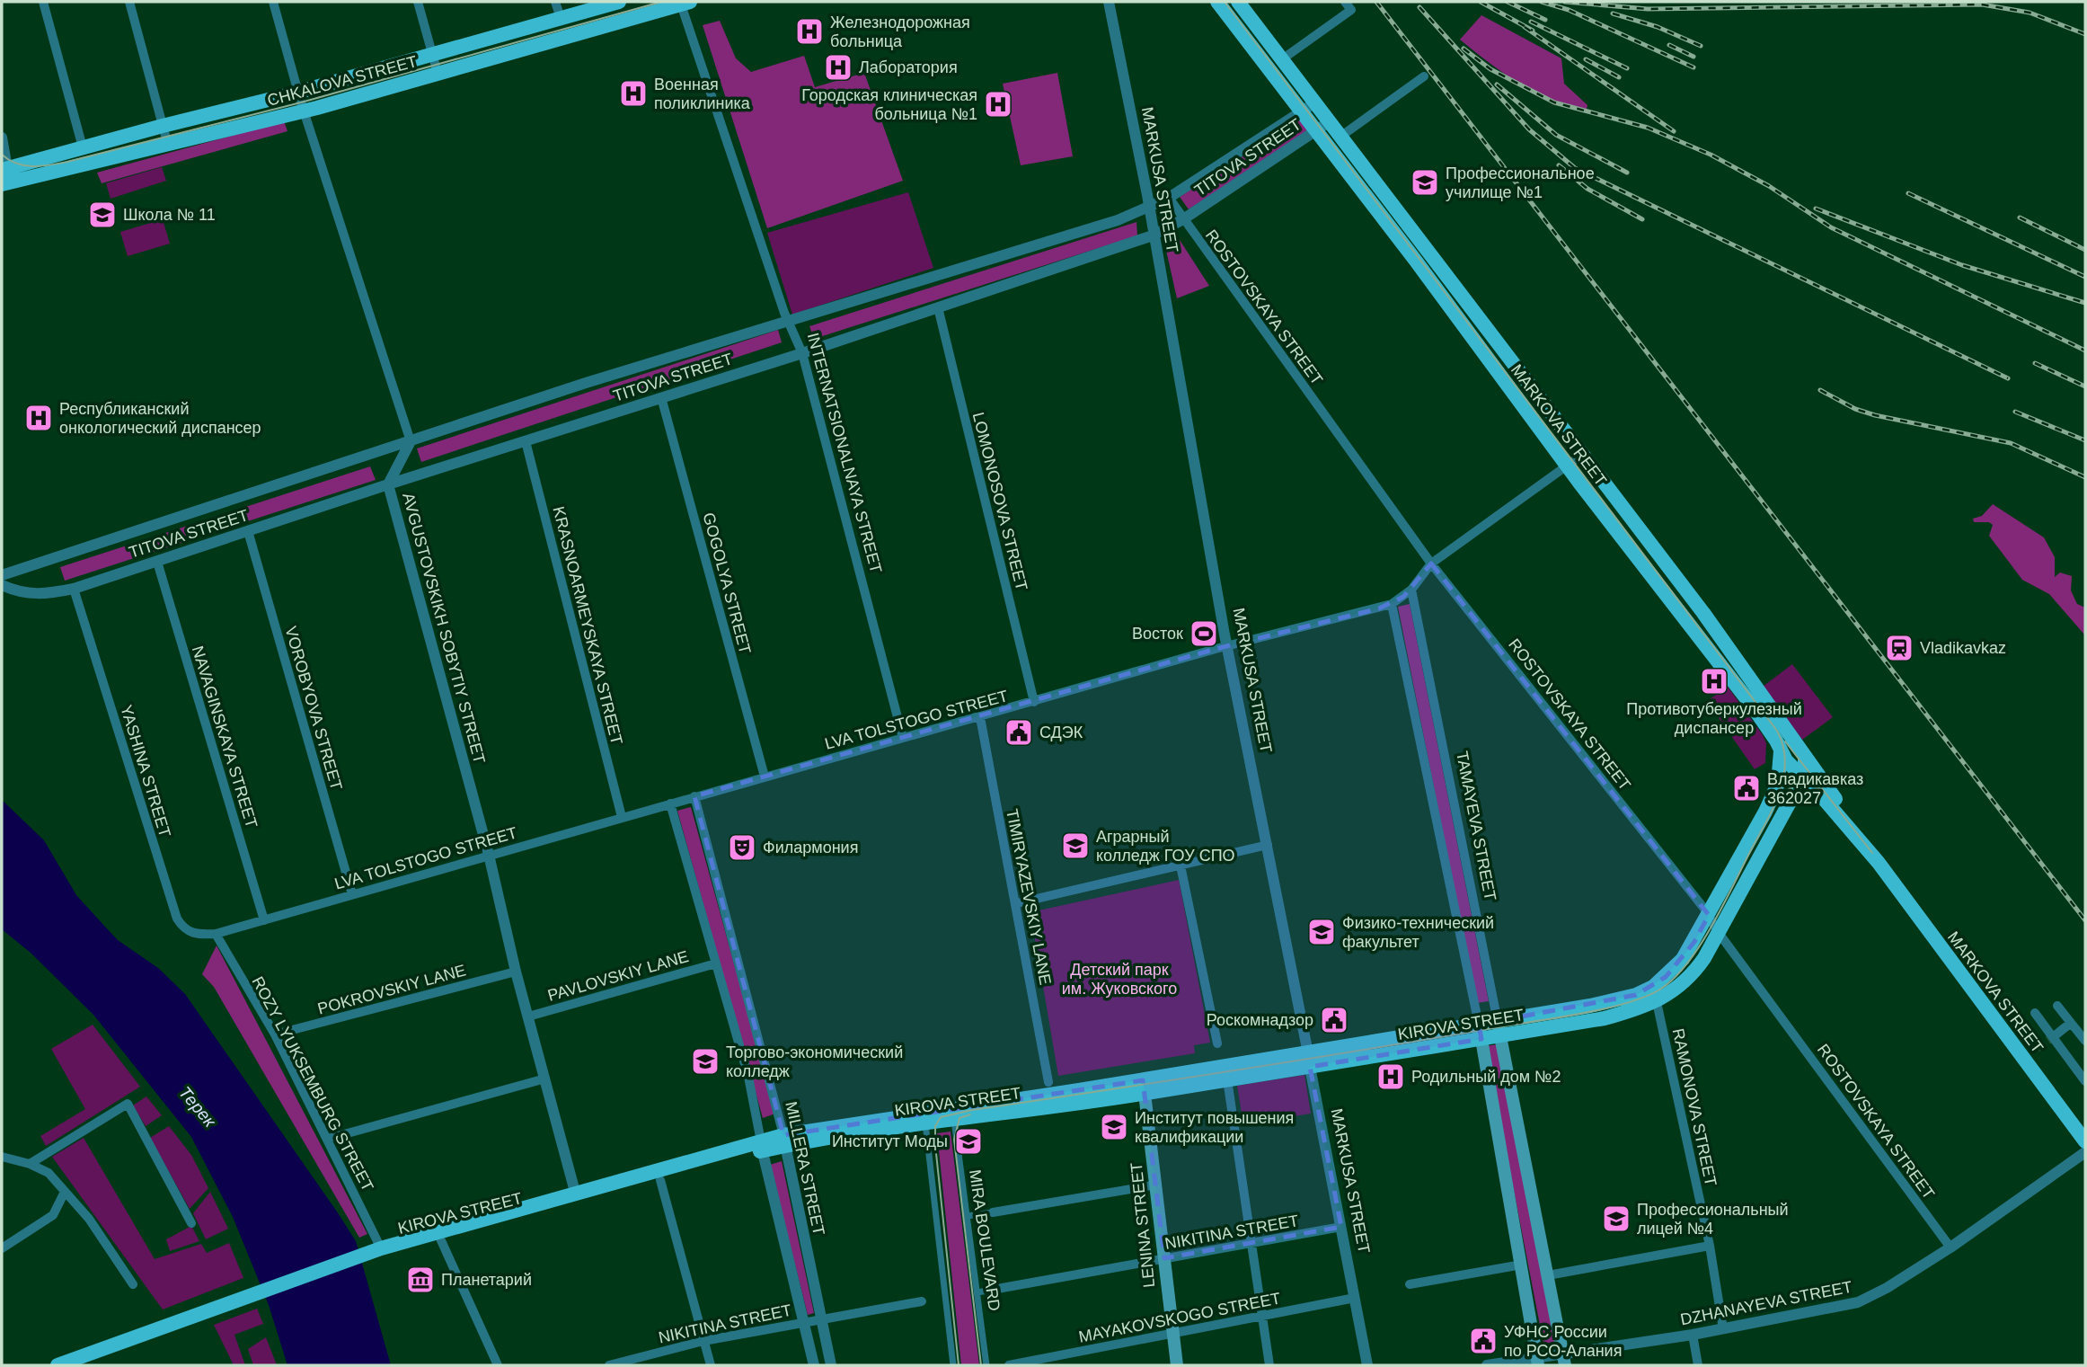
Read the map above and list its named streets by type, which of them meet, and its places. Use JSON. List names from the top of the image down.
{
  "streets": {
    "main road": [
      "CHKALOVA STREET",
      "MARKOVA STREET",
      "TAMAYEVA STREET",
      "KIROVA STREET",
      "LENINA STREET"
    ],
    "street": [
      "TITOVA STREET",
      "MARKUSA STREET",
      "ROSTOVSKAYA STREET",
      "INTERNATSIONALNAYA STREET",
      "LOMONOSOVA STREET",
      "GOGOLYA STREET",
      "KRASNOARMEYSKAYA STREET",
      "AVGUSTOVSKIKH SOBYTIY STREET",
      "VOROBYOVA STREET",
      "LVA TOLSTOGO STREET",
      "NAVAGINSKAYA STREET",
      "YASHINA STREET",
      "TIMIRYAZEVSKIY LANE",
      "PAVLOVSKIY LANE",
      "POKROVSKIY LANE",
      "ROZY LYUKSEMBURG STREET",
      "RAMONOVA STREET",
      "MILLERA STREET",
      "NIKITINA STREET",
      "MIRA BOULEVARD",
      "DZHANAYEVA STREET",
      "MAYAKOVSKOGO STREET"
    ]
  },
  "crossings": [
    ["CHKALOVA STREET", "INTERNATSIONALNAYA STREET"],
    ["TITOVA STREET", "MARKUSA STREET"],
    ["TITOVA STREET", "ROSTOVSKAYA STREET"],
    ["TITOVA STREET", "MARKOVA STREET"],
    ["TITOVA STREET", "INTERNATSIONALNAYA STREET"],
    ["TITOVA STREET", "LOMONOSOVA STREET"],
    ["TITOVA STREET", "GOGOLYA STREET"],
    ["TITOVA STREET", "KRASNOARMEYSKAYA STREET"],
    ["TITOVA STREET", "AVGUSTOVSKIKH SOBYTIY STREET"],
    ["TITOVA STREET", "VOROBYOVA STREET"],
    ["TITOVA STREET", "NAVAGINSKAYA STREET"],
    ["TITOVA STREET", "YASHINA STREET"],
    ["MARKUSA STREET", "LVA TOLSTOGO STREET"],
    ["MARKUSA STREET", "KIROVA STREET"],
    ["MARKUSA STREET", "NIKITINA STREET"],
    ["MARKUSA STREET", "MAYAKOVSKOGO STREET"],
    ["ROSTOVSKAYA STREET", "LVA TOLSTOGO STREET"],
    ["ROSTOVSKAYA STREET", "KIROVA STREET"],
    ["ROSTOVSKAYA STREET", "DZHANAYEVA STREET"],
    ["MARKOVA STREET", "LVA TOLSTOGO STREET"],
    ["MARKOVA STREET", "KIROVA STREET"],
    ["INTERNATSIONALNAYA STREET", "LVA TOLSTOGO STREET"],
    ["LOMONOSOVA STREET", "LVA TOLSTOGO STREET"],
    ["GOGOLYA STREET", "LVA TOLSTOGO STREET"],
    ["KRASNOARMEYSKAYA STREET", "LVA TOLSTOGO STREET"],
    ["AVGUSTOVSKIKH SOBYTIY STREET", "LVA TOLSTOGO STREET"],
    ["AVGUSTOVSKIKH SOBYTIY STREET", "PAVLOVSKIY LANE"],
    ["AVGUSTOVSKIKH SOBYTIY STREET", "POKROVSKIY LANE"],
    ["AVGUSTOVSKIKH SOBYTIY STREET", "KIROVA STREET"],
    ["VOROBYOVA STREET", "LVA TOLSTOGO STREET"],
    ["LVA TOLSTOGO STREET", "NAVAGINSKAYA STREET"],
    ["LVA TOLSTOGO STREET", "YASHINA STREET"],
    ["LVA TOLSTOGO STREET", "TAMAYEVA STREET"],
    ["LVA TOLSTOGO STREET", "TIMIRYAZEVSKIY LANE"],
    ["LVA TOLSTOGO STREET", "ROZY LYUKSEMBURG STREET"],
    ["LVA TOLSTOGO STREET", "MILLERA STREET"],
    ["YASHINA STREET", "ROZY LYUKSEMBURG STREET"],
    ["TAMAYEVA STREET", "KIROVA STREET"],
    ["TAMAYEVA STREET", "DZHANAYEVA STREET"],
    ["POKROVSKIY LANE", "ROZY LYUKSEMBURG STREET"],
    ["KIROVA STREET", "ROZY LYUKSEMBURG STREET"],
    ["KIROVA STREET", "RAMONOVA STREET"],
    ["KIROVA STREET", "MILLERA STREET"],
    ["KIROVA STREET", "LENINA STREET"],
    ["KIROVA STREET", "MIRA BOULEVARD"],
    ["RAMONOVA STREET", "DZHANAYEVA STREET"],
    ["MILLERA STREET", "NIKITINA STREET"],
    ["LENINA STREET", "NIKITINA STREET"],
    ["LENINA STREET", "MAYAKOVSKOGO STREET"],
    ["NIKITINA STREET", "MIRA BOULEVARD"]
  ],
  "water": ["Терек"],
  "parks": ["Детский парк им. Жуковского"],
  "places": {
    "hospital": [
      "Железнодорожная больница",
      "Лаборатория",
      "Военная поликлиника",
      "Городская клиническая больница №1",
      "Республиканский онкологический диспансер",
      "Противотуберкулезный диспансер",
      "Родильный дом №2"
    ],
    "school or university": [
      "Профессиональное училище №1",
      "Школа № 11",
      "Аграрный колледж ГОУ СПО",
      "Физико-технический факультет",
      "Торгово-экономический колледж",
      "Институт повышения квалификации",
      "Институт Моды",
      "Профессиональный лицей №4"
    ],
    "sports": ["Восток"],
    "station": ["Vladikavkaz"],
    "public building": [
      "СДЭК",
      "Владикавказ 362027",
      "Роскомнадзор",
      "УФНС России по РСО-Алания"
    ],
    "theatre": ["Филармония"],
    "museum": ["Планетарий"]
  }
}
